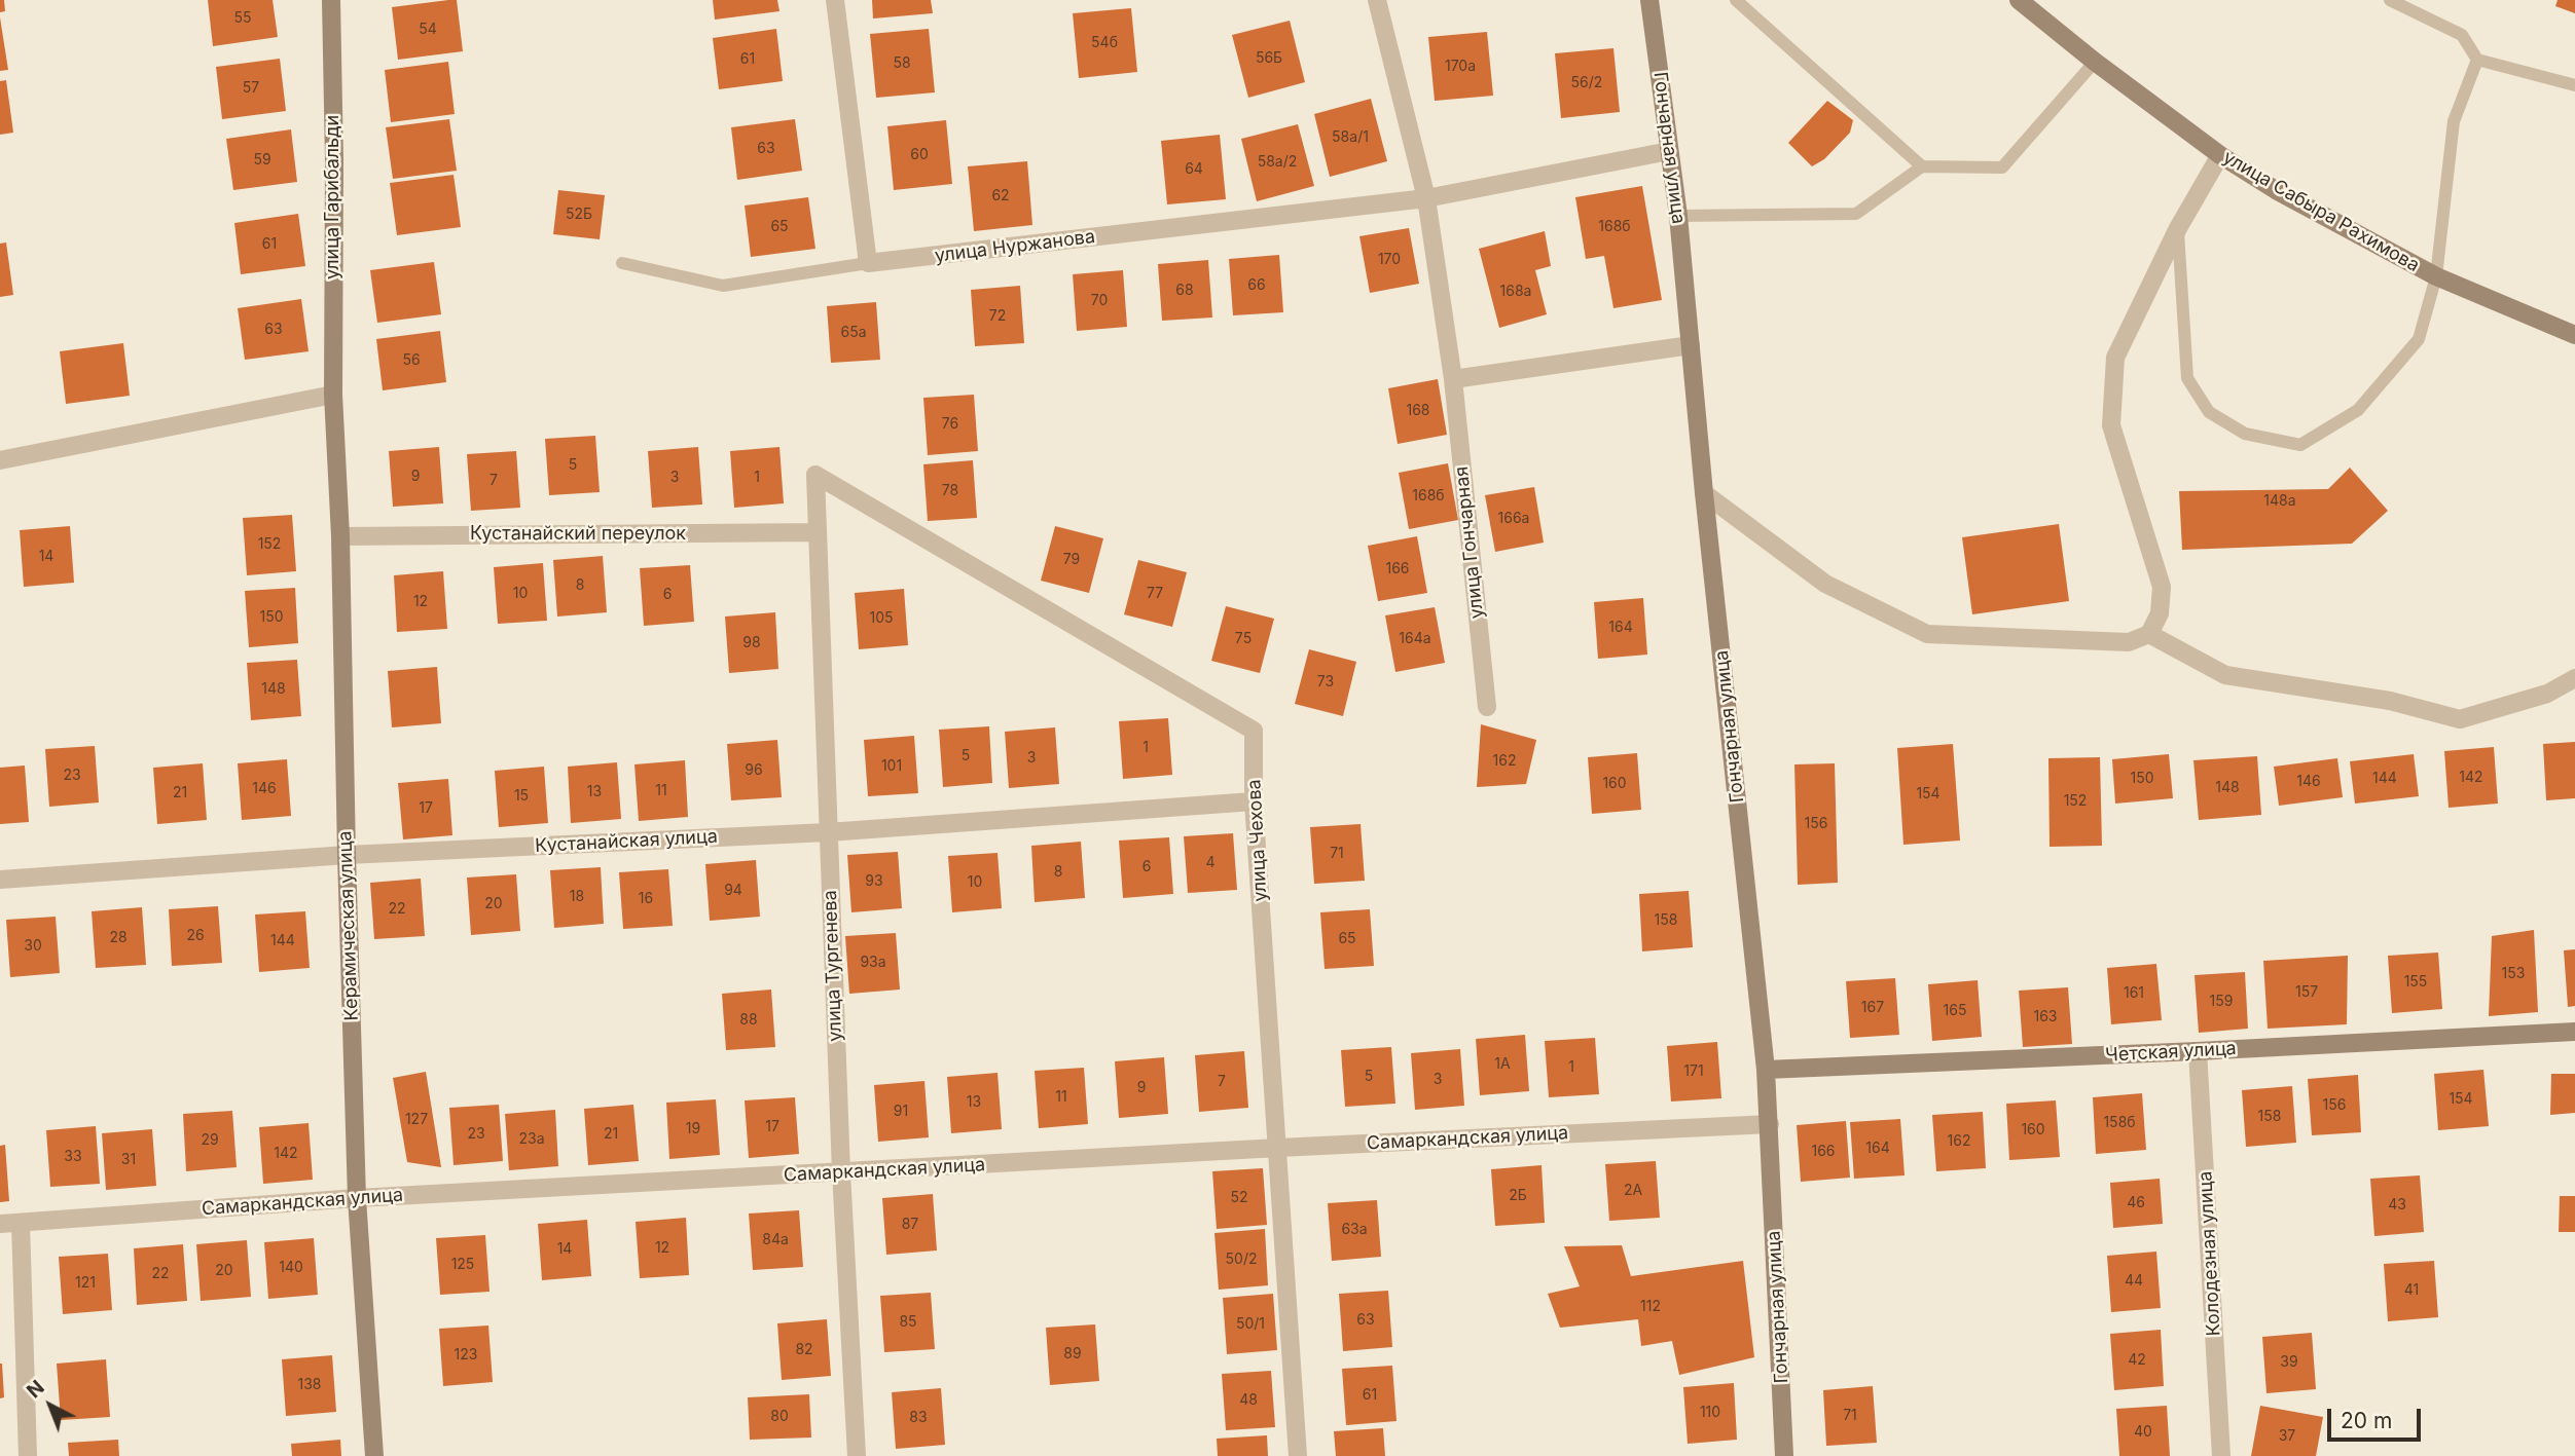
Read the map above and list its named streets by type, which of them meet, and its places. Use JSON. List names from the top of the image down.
{
  "streets": {
    "street": [
      "Гончарная улица",
      "улица Гарибальди",
      "улица Сабыра Рахимова",
      "улица Нуржанова",
      "Кустанайский переулок",
      "улица Гончарная",
      "улица Чехова",
      "Кустанайская улица",
      "Керамическая улица",
      "улица Тургенева",
      "Четская улица",
      "Самаркандская улица",
      "Колодезная улица"
    ]
  },
  "crossings": [
    ["Гончарная улица", "улица Нуржанова"],
    ["Гончарная улица", "Четская улица"],
    ["Гончарная улица", "Самаркандская улица"],
    ["улица Гарибальди", "Керамическая улица"],
    ["улица Нуржанова", "улица Гончарная"],
    ["Кустанайский переулок", "Керамическая улица"],
    ["Кустанайский переулок", "улица Тургенева"],
    ["улица Чехова", "Кустанайская улица"],
    ["улица Чехова", "улица Тургенева"],
    ["улица Чехова", "Самаркандская улица"],
    ["Кустанайская улица", "Керамическая улица"],
    ["Кустанайская улица", "улица Тургенева"],
    ["Керамическая улица", "Самаркандская улица"],
    ["улица Тургенева", "Самаркандская улица"],
    ["Четская улица", "Колодезная улица"]
  ],
  "house_numbers": [
    "55",
    "54",
    "54б",
    "56Б",
    "61",
    "58",
    "170а",
    "56/2",
    "57",
    "58а/1",
    "63",
    "60",
    "59",
    "58а/2",
    "64",
    "62",
    "52Б",
    "65",
    "168б",
    "61",
    "170",
    "66",
    "68",
    "168а",
    "70",
    "72",
    "63",
    "65а",
    "56",
    "168",
    "76",
    "5",
    "9",
    "3",
    "1",
    "7",
    "78",
    "168б",
    "148а",
    "166а",
    "152",
    "14",
    "79",
    "166",
    "8",
    "10",
    "77",
    "6",
    "12",
    "150",
    "105",
    "164",
    "75",
    "164а",
    "98",
    "73",
    "148",
    "1",
    "5",
    "3",
    "162",
    "101",
    "96",
    "23",
    "142",
    "150",
    "144",
    "146",
    "160",
    "148",
    "146",
    "11",
    "13",
    "21",
    "154",
    "15",
    "152",
    "17",
    "156",
    "71",
    "4",
    "6",
    "8",
    "93",
    "10",
    "94",
    "18",
    "16",
    "20",
    "22",
    "158",
    "26",
    "28",
    "65",
    "144",
    "30",
    "93а",
    "153",
    "155",
    "157",
    "161",
    "159",
    "167",
    "165",
    "163",
    "88",
    "1А",
    "1",
    "171",
    "5",
    "3",
    "7",
    "9",
    "11",
    "154",
    "13",
    "156",
    "91",
    "158",
    "127",
    "158б",
    "17",
    "19",
    "160",
    "23",
    "21",
    "23а",
    "29",
    "162",
    "164",
    "166",
    "142",
    "33",
    "31",
    "2А",
    "2Б",
    "52",
    "46",
    "43",
    "87",
    "63а",
    "84а",
    "12",
    "14",
    "50/2",
    "125",
    "140",
    "20",
    "22",
    "44",
    "121",
    "41",
    "112",
    "63",
    "85",
    "50/1",
    "82",
    "89",
    "123",
    "42",
    "39",
    "138",
    "61",
    "48",
    "110",
    "71",
    "80",
    "83",
    "40",
    "37"
  ],
  "scale_bar": "20 m",
  "north": "top left"
}
